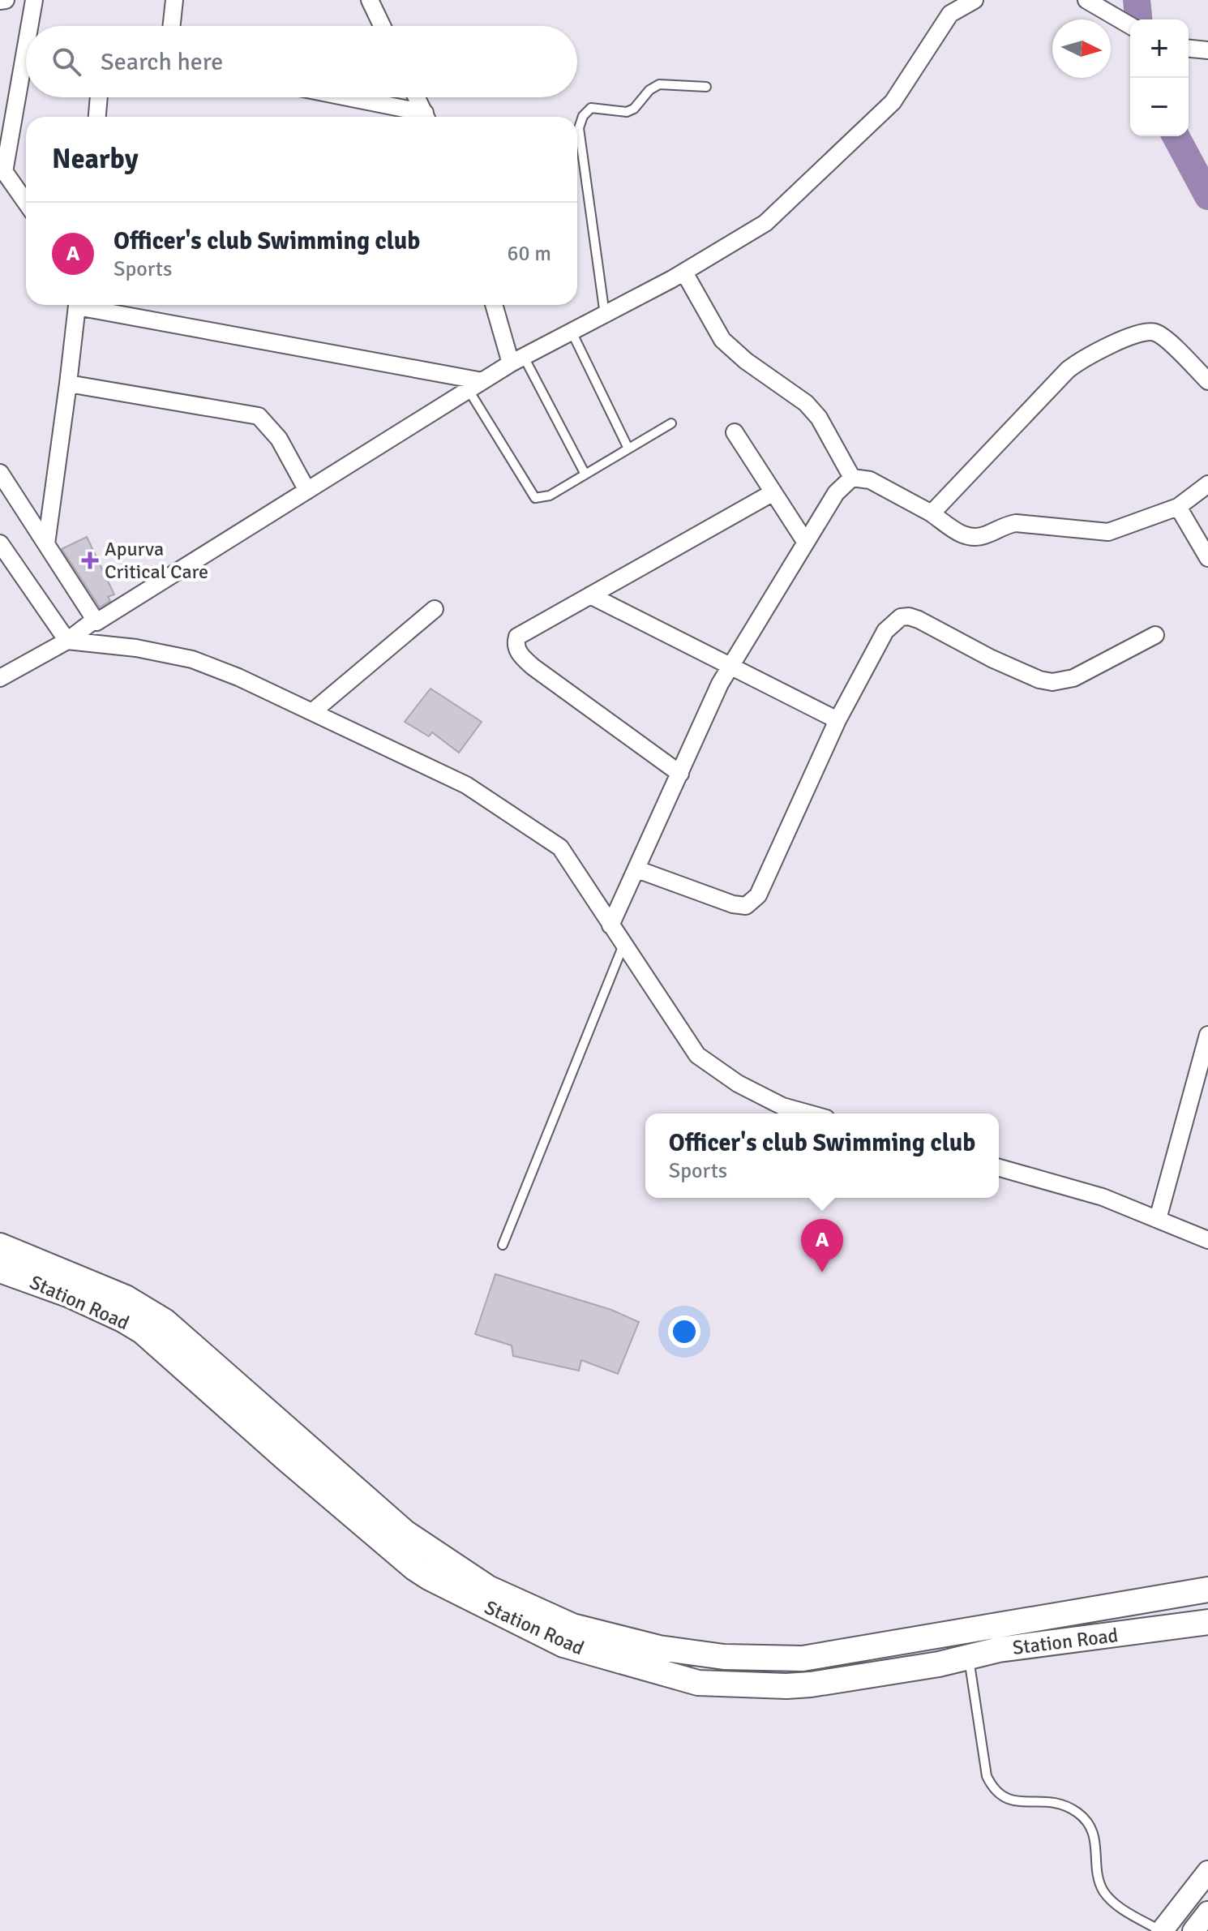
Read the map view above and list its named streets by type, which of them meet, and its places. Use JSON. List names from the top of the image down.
{
  "streets": {
    "main road": ["Station Road"]
  },
  "places": {
    "health": ["Apurva Critical Care"]
  },
  "north": "right",
  "page": {
    "map_buttons": ["+", "−"],
    "search": "Search here",
    "heading": "Nearby",
    "list": [
      {
        "mark": "A",
        "name": "Officer's club Swimming club",
        "note": "Sports",
        "value": "60 m"
      }
    ],
    "popup": ["Officer's club Swimming club", "Sports"],
    "pins": "A"
  }
}
